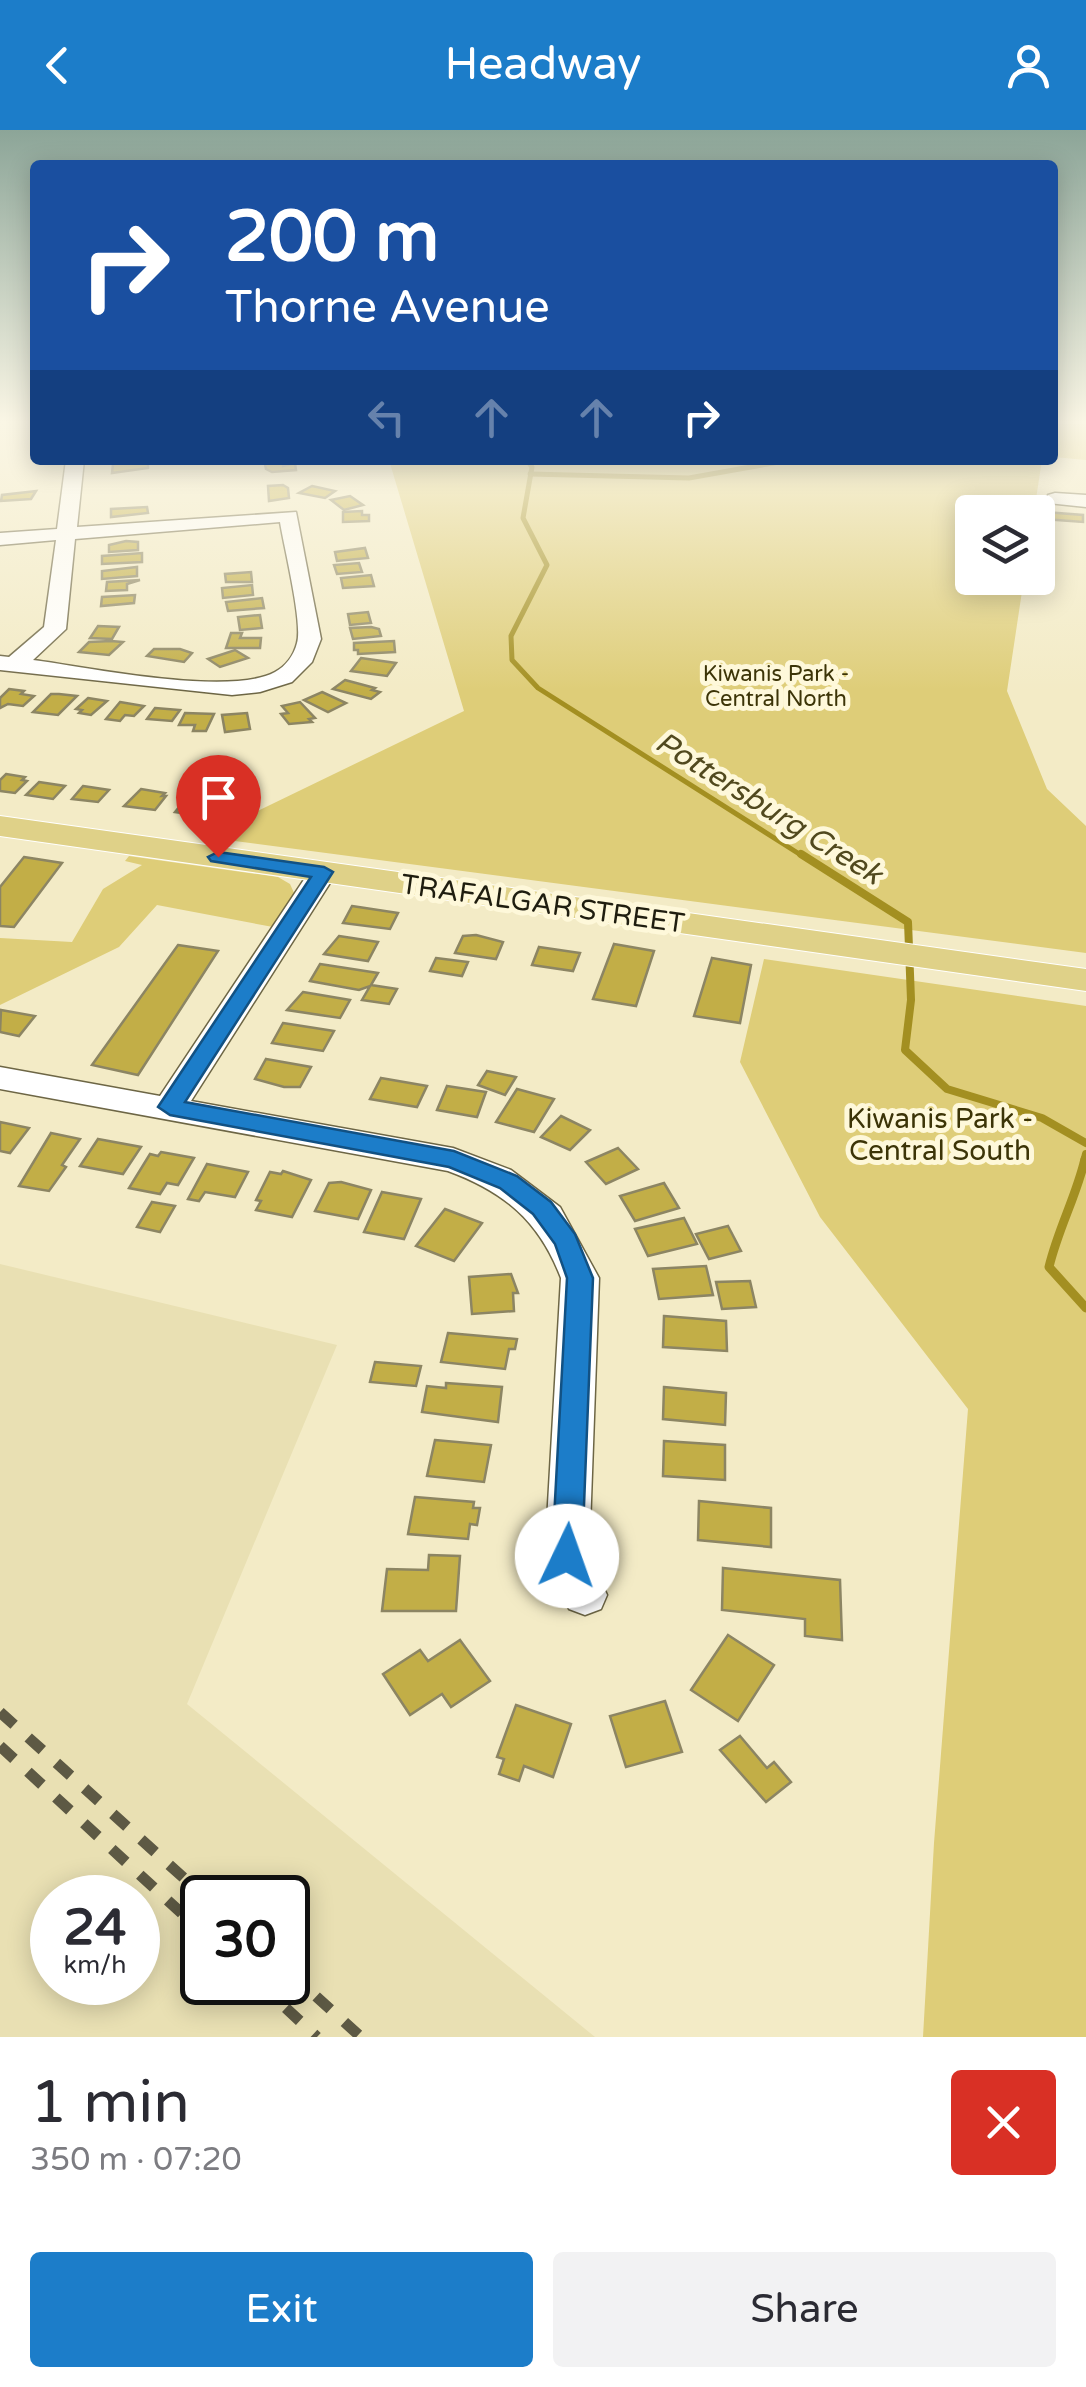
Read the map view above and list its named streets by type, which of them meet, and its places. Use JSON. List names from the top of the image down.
{
  "streets": {
    "main road": ["TRAFALGAR STREET"]
  },
  "water": ["Pottersburg Creek"],
  "parks": ["Kiwanis Park - Central North", "Kiwanis Park - Central South"],
  "page": {
    "header": "Headway",
    "turn": ["200 m", "Thorne Avenue"],
    "speed": "24 km/h",
    "limit": "30",
    "heading": ["1 min", "350 m · 07:20"],
    "buttons": ["Exit", "Share"]
  }
}
